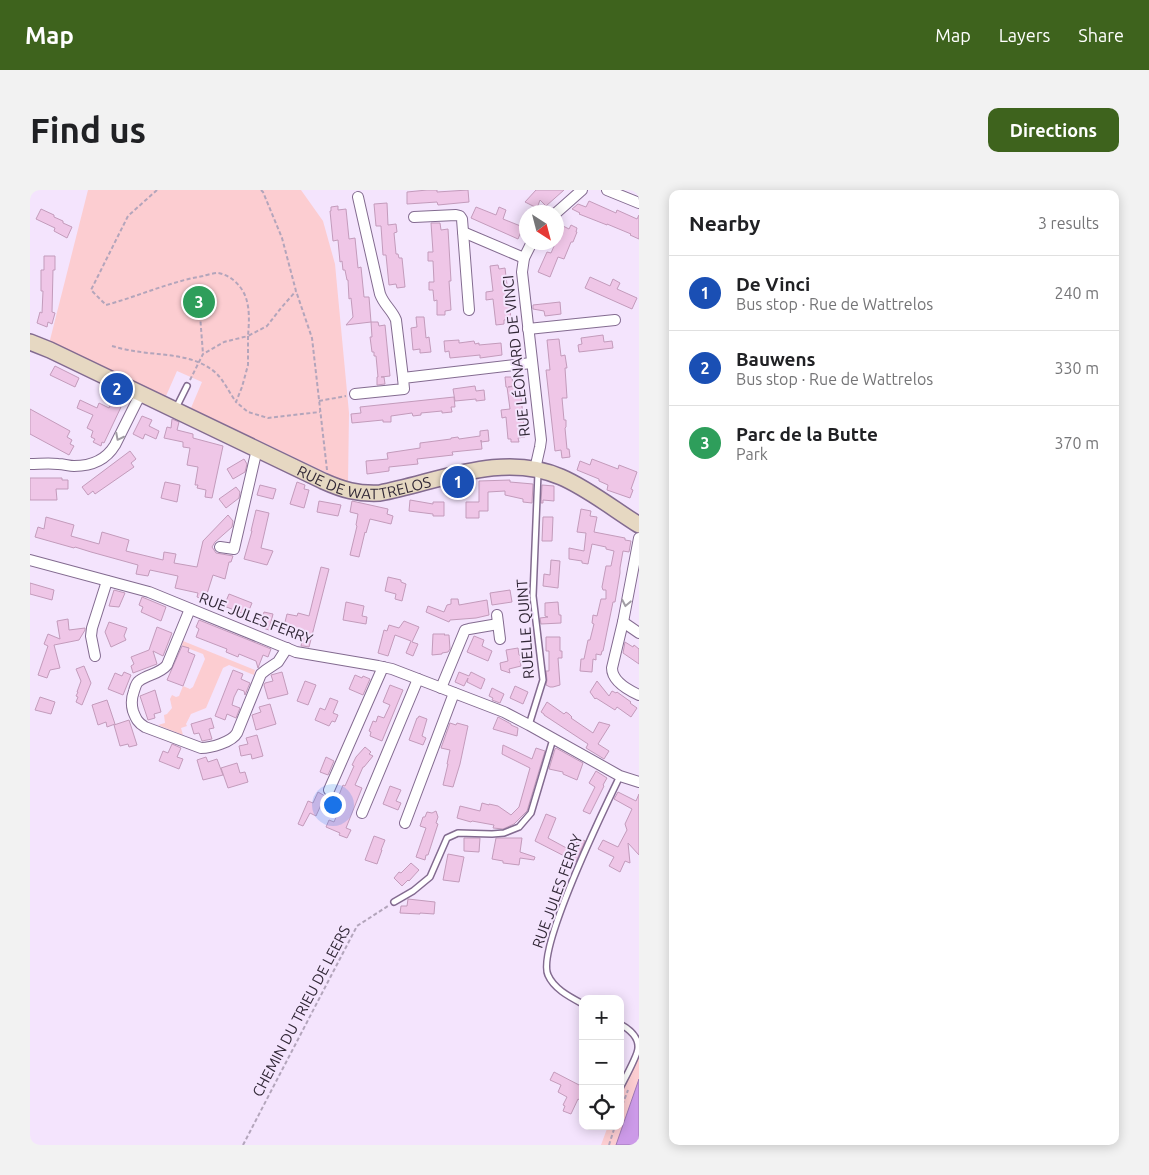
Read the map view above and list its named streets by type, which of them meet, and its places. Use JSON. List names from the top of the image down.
{
  "streets": {
    "street": ["RUE LÉONARD DE VINCI", "RUE DE WATTRELOS", "RUE JULES FERRY"],
    "lane": ["RUELLE QUINT"],
    "path": ["CHEMIN DU TRIEU DE LEERS"]
  },
  "crossings": [
    ["RUE LÉONARD DE VINCI", "RUE DE WATTRELOS"],
    ["RUE LÉONARD DE VINCI", "RUELLE QUINT"],
    ["RUE DE WATTRELOS", "RUELLE QUINT"],
    ["RUE JULES FERRY", "RUELLE QUINT"]
  ],
  "north": "bottom right",
  "page": {
    "header": "Map",
    "nav": ["Map", "Layers", "Share"],
    "buttons": "Directions",
    "title": "Find us",
    "heading": ["Nearby", "3 results"],
    "list": [
      {
        "mark": "1",
        "name": "De Vinci",
        "note": "Bus stop · Rue de Wattrelos",
        "value": "240 m"
      },
      {
        "mark": "2",
        "name": "Bauwens",
        "note": "Bus stop · Rue de Wattrelos",
        "value": "330 m"
      },
      {
        "mark": "3",
        "name": "Parc de la Butte",
        "note": "Park",
        "value": "370 m"
      }
    ],
    "pins": ["3", "2", "1"],
    "map_buttons": ["+", "−"]
  }
}
